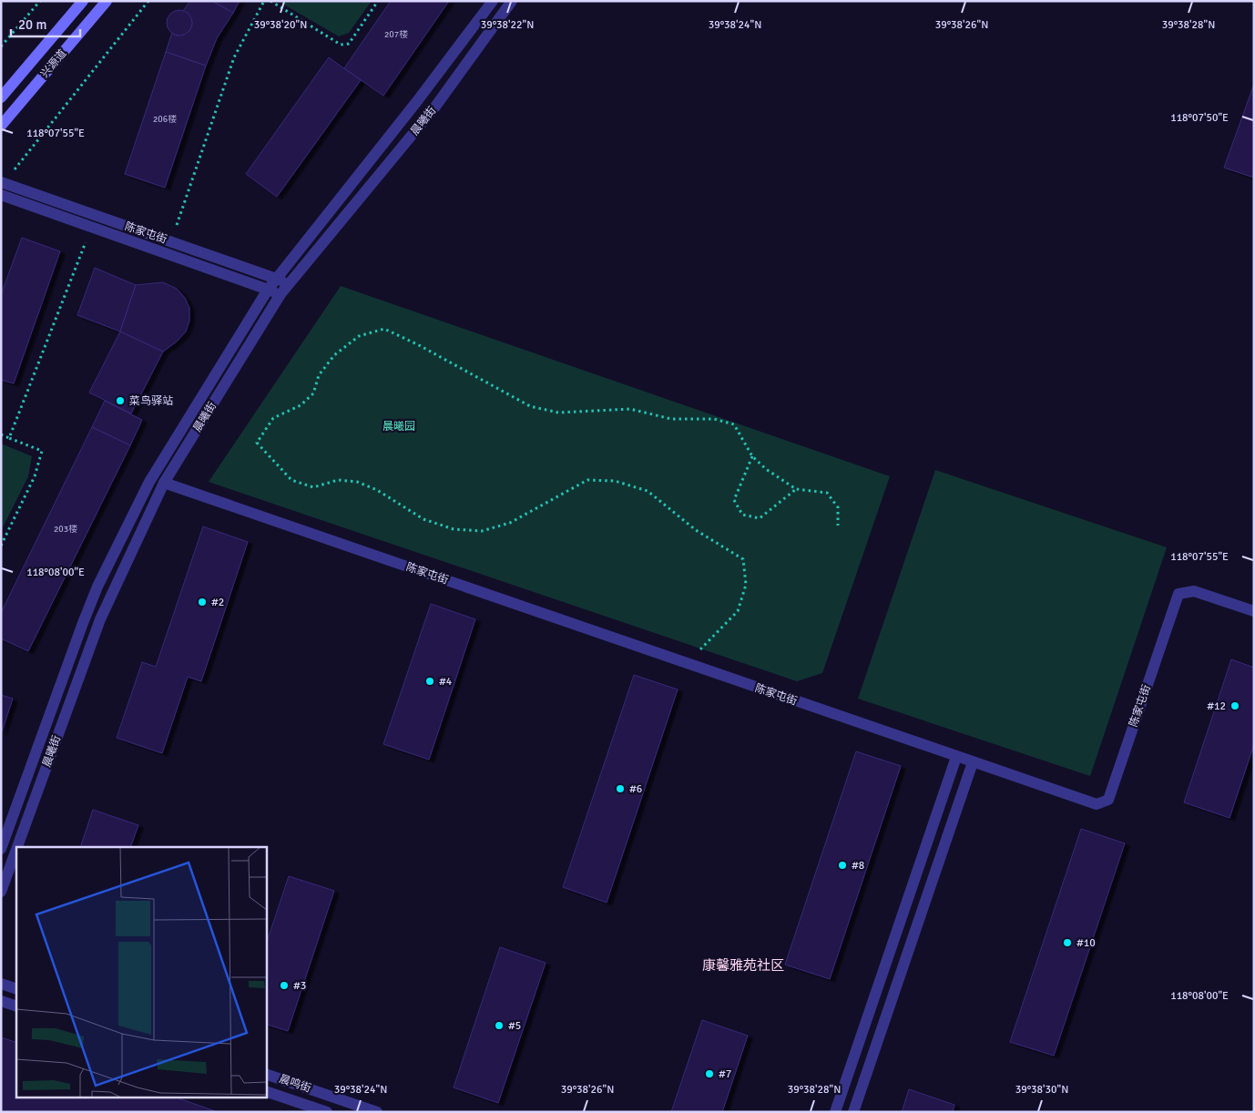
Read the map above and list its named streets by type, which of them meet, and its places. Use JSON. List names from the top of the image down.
{
  "streets": {
    "main road": ["兴源道"],
    "street": ["晨曦街", "陈家屯街", "晨鸣街"]
  },
  "crossings": [
    ["晨曦街", "陈家屯街"]
  ],
  "districts": ["康馨雅苑社区"],
  "parks": ["晨曦园"],
  "places": [
    "菜鸟驿站",
    "#2",
    "#4",
    "#12",
    "#6",
    "#8",
    "#10",
    "#3",
    "#5",
    "#7"
  ],
  "house_numbers": ["207楼", "206楼", "203楼"],
  "scale_bar": "20 m",
  "coordinates": [
    "39°38'22\"N",
    "39°38'24\"N",
    "39°38'26\"N",
    "39°38'28\"N",
    "39°38'20\"N",
    "118°07'50\"E",
    "118°07'55\"E",
    "118°08'00\"E",
    "39°38'30\"N"
  ]
}
